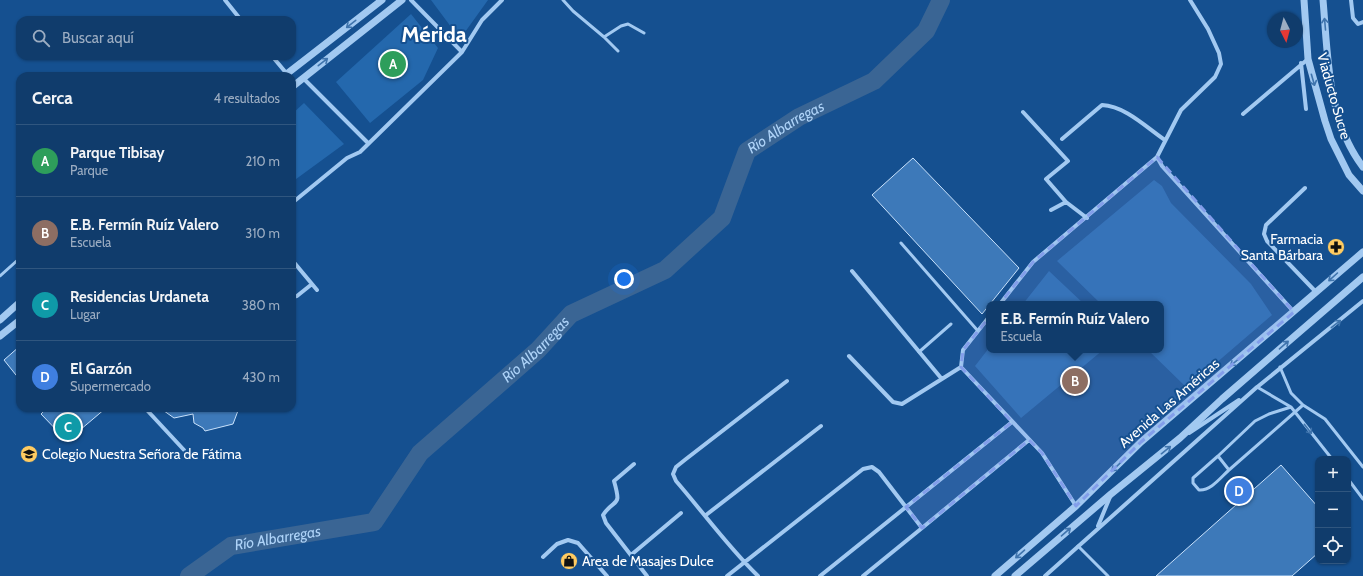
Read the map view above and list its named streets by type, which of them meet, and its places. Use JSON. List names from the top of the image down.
{
  "streets": {
    "street": ["Viaducto Sucre", "Avenida Las Américas"]
  },
  "districts": ["Mérida"],
  "water": ["Río Albarregas"],
  "places": {
    "pharmacy": ["Farmacia Santa Bárbara"],
    "school or university": ["Colegio Nuestra Señora de Fátima"],
    "shop": ["Area de Masajes Dulce"]
  },
  "north": "bottom",
  "page": {
    "search": "Buscar aquí",
    "pins": [
      "A",
      "B",
      "C",
      "D"
    ],
    "heading": ["Cerca", "4 resultados"],
    "list": [
      {
        "mark": "A",
        "name": "Parque Tibisay",
        "note": "Parque",
        "value": "210 m"
      },
      {
        "mark": "B",
        "name": "E.B. Fermín Ruíz Valero",
        "note": "Escuela",
        "value": "310 m"
      },
      {
        "mark": "C",
        "name": "Residencias Urdaneta",
        "note": "Lugar",
        "value": "380 m"
      },
      {
        "mark": "D",
        "name": "El Garzón",
        "note": "Supermercado",
        "value": "430 m"
      }
    ],
    "popup": ["E.B. Fermín Ruíz Valero", "Escuela"],
    "map_buttons": ["+", "−"]
  }
}
